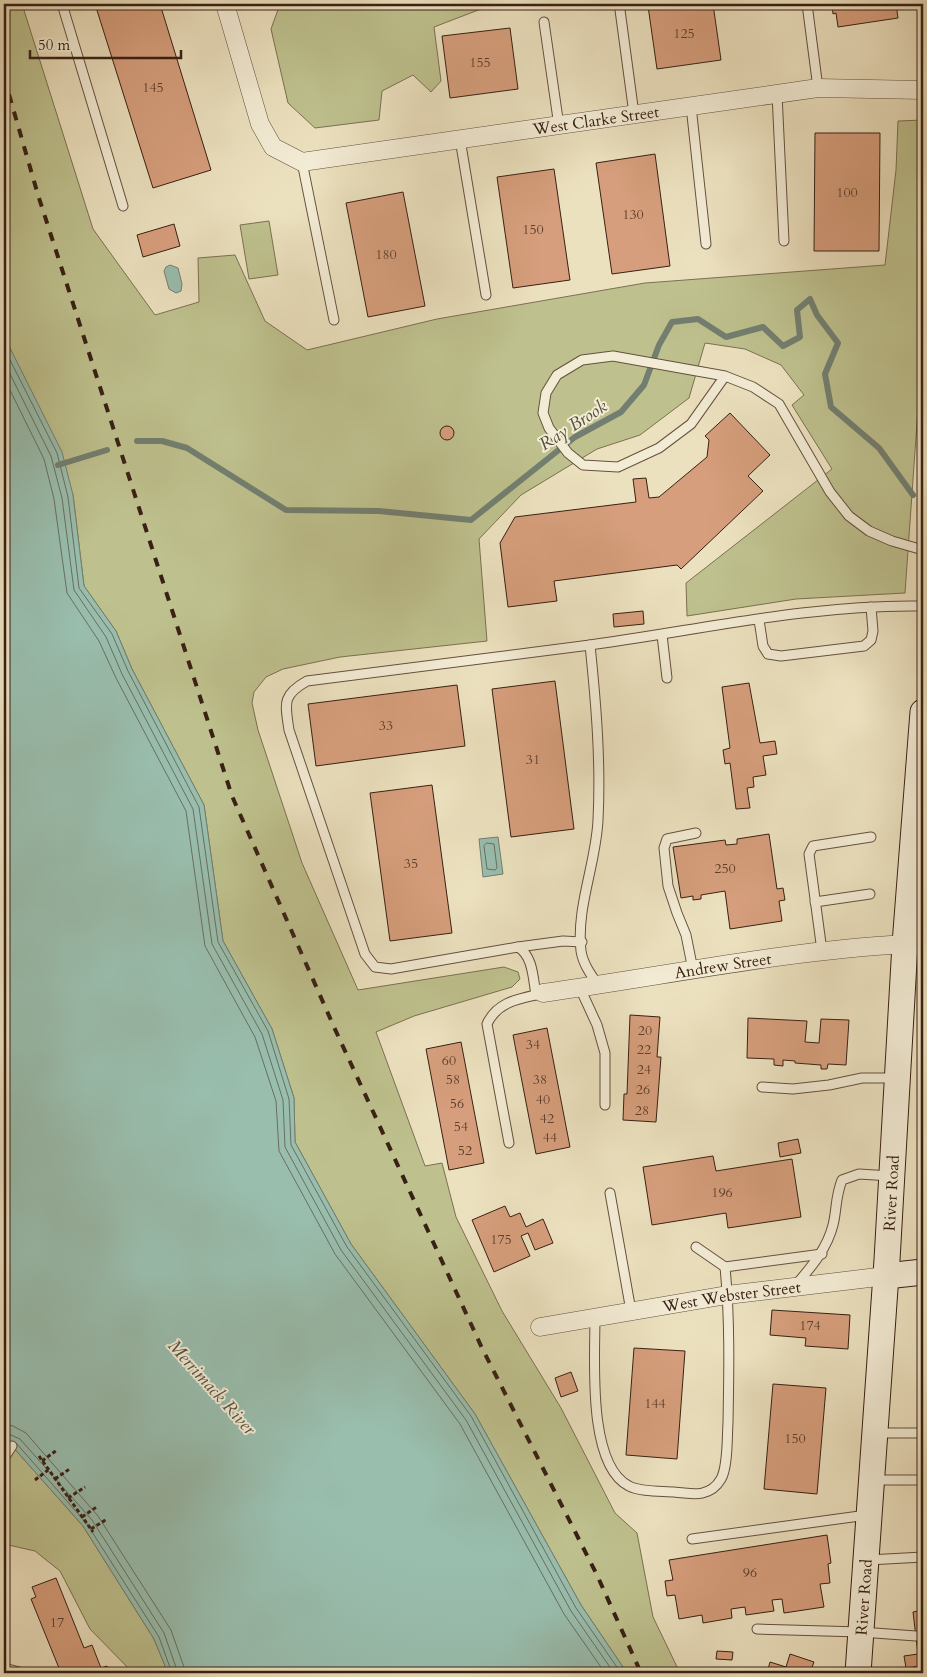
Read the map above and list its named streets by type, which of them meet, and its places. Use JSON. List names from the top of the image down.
{
  "streets": {
    "street": [
      "West Clarke Street",
      "Andrew Street",
      "River Road",
      "West Webster Street"
    ]
  },
  "crossings": [
    ["Andrew Street", "River Road"],
    ["River Road", "West Webster Street"]
  ],
  "water": ["Ray Brook", "Merrimack River"],
  "house_numbers": [
    "125",
    "155",
    "145",
    "100",
    "130",
    "150",
    "180",
    "33",
    "31",
    "35",
    "250",
    "20",
    "34",
    "22",
    "60",
    "24",
    "58",
    "38",
    "26",
    "40",
    "56",
    "28",
    "42",
    "54",
    "44",
    "52",
    "196",
    "175",
    "174",
    "144",
    "150",
    "96",
    "17"
  ],
  "scale_bar": "50 m"
}
